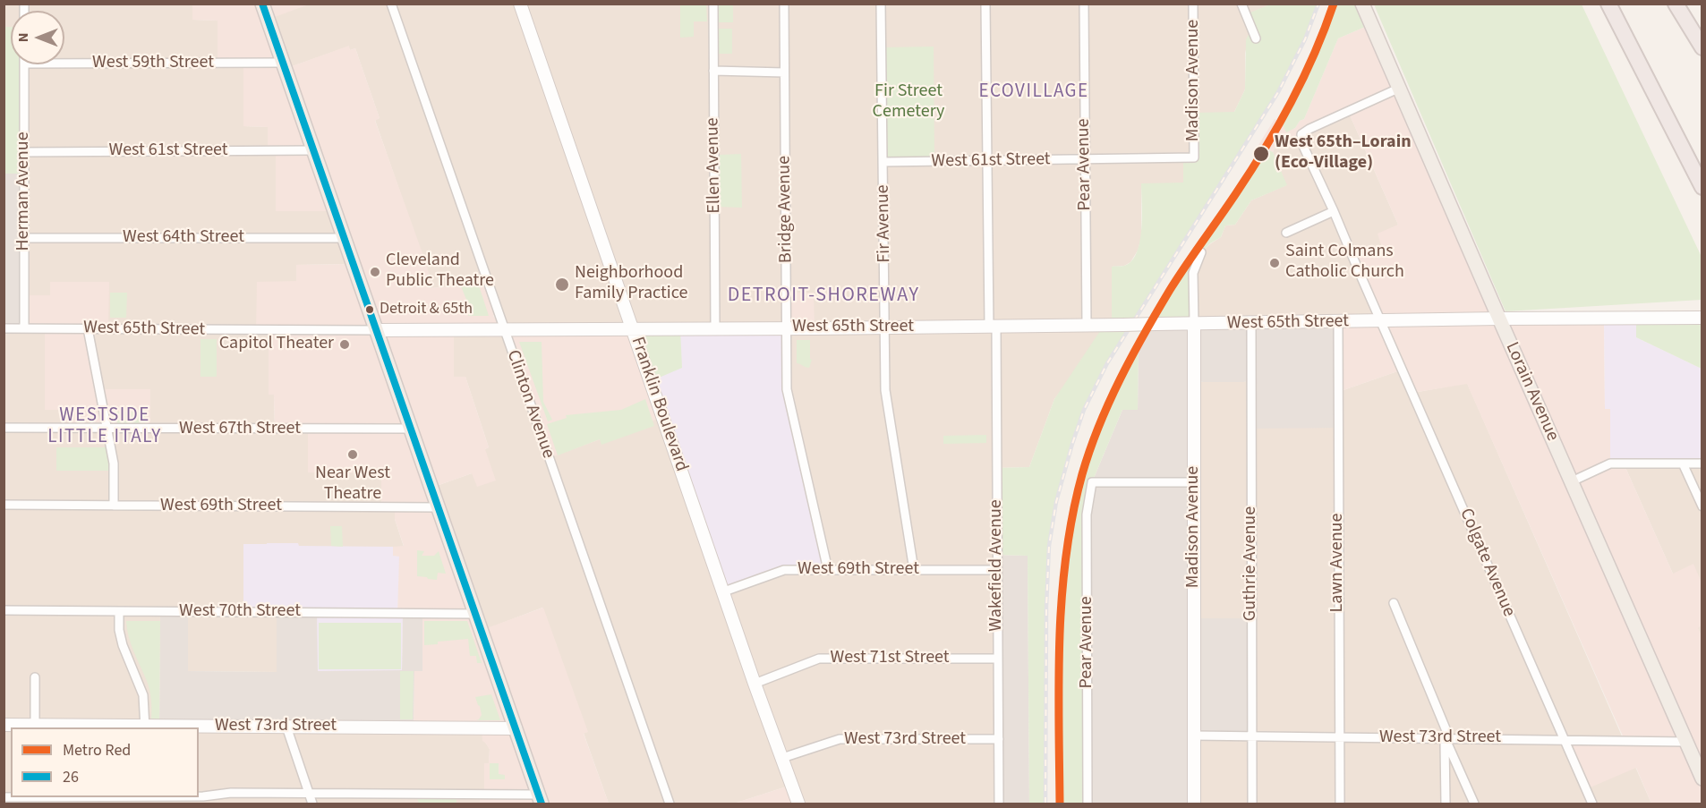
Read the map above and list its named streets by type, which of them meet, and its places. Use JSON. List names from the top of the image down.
{
  "streets": {
    "main road": ["Lorain Avenue"],
    "street": [
      "West 59th Street",
      "Madison Avenue",
      "West 61st Street",
      "Pear Avenue",
      "Ellen Avenue",
      "Herman Avenue",
      "Bridge Avenue",
      "Fir Avenue",
      "West 64th Street",
      "West 65th Street",
      "Clinton Avenue",
      "Franklin Boulevard",
      "West 67th Street",
      "West 69th Street",
      "Lawn Avenue",
      "Colgate Avenue",
      "Guthrie Avenue",
      "Wakefield Avenue",
      "West 70th Street",
      "West 71st Street",
      "West 73rd Street"
    ]
  },
  "crossings": [
    ["Madison Avenue", "West 61st Street"],
    ["Madison Avenue", "Pear Avenue"],
    ["Madison Avenue", "West 65th Street"],
    ["Madison Avenue", "West 73rd Street"],
    ["West 61st Street", "Pear Avenue"],
    ["West 61st Street", "Herman Avenue"],
    ["West 61st Street", "Fir Avenue"],
    ["West 61st Street", "Wakefield Avenue"],
    ["Pear Avenue", "West 65th Street"],
    ["Ellen Avenue", "West 65th Street"],
    ["Herman Avenue", "West 64th Street"],
    ["Herman Avenue", "West 65th Street"],
    ["Bridge Avenue", "West 65th Street"],
    ["Bridge Avenue", "West 69th Street"],
    ["Fir Avenue", "West 65th Street"],
    ["Fir Avenue", "West 69th Street"],
    ["West 65th Street", "Lorain Avenue"],
    ["West 65th Street", "Clinton Avenue"],
    ["West 65th Street", "Franklin Boulevard"],
    ["West 65th Street", "Lawn Avenue"],
    ["West 65th Street", "Colgate Avenue"],
    ["West 65th Street", "Guthrie Avenue"],
    ["West 65th Street", "Wakefield Avenue"],
    ["Lorain Avenue", "West 73rd Street"],
    ["Franklin Boulevard", "West 69th Street"],
    ["Franklin Boulevard", "West 71st Street"],
    ["Franklin Boulevard", "West 73rd Street"],
    ["West 69th Street", "Wakefield Avenue"],
    ["Lawn Avenue", "West 73rd Street"],
    ["Colgate Avenue", "West 73rd Street"],
    ["Guthrie Avenue", "West 73rd Street"],
    ["Wakefield Avenue", "West 71st Street"],
    ["Wakefield Avenue", "West 73rd Street"]
  ],
  "districts": ["ECOVILLAGE", "DETROIT-SHOREWAY", "WESTSIDE LITTLE ITALY"],
  "parks": ["Fir Street Cemetery"],
  "places": [
    "West 65th–Lorain (Eco-Village)",
    "Saint Colmans Catholic Church",
    "Cleveland Public Theatre",
    "Neighborhood Family Practice",
    "Detroit & 65th",
    "Capitol Theater",
    "Near West Theatre"
  ],
  "lines": ["metro line Red", "transit line 26"],
  "legend": ["Metro Red", "26"],
  "north": "left"
}
